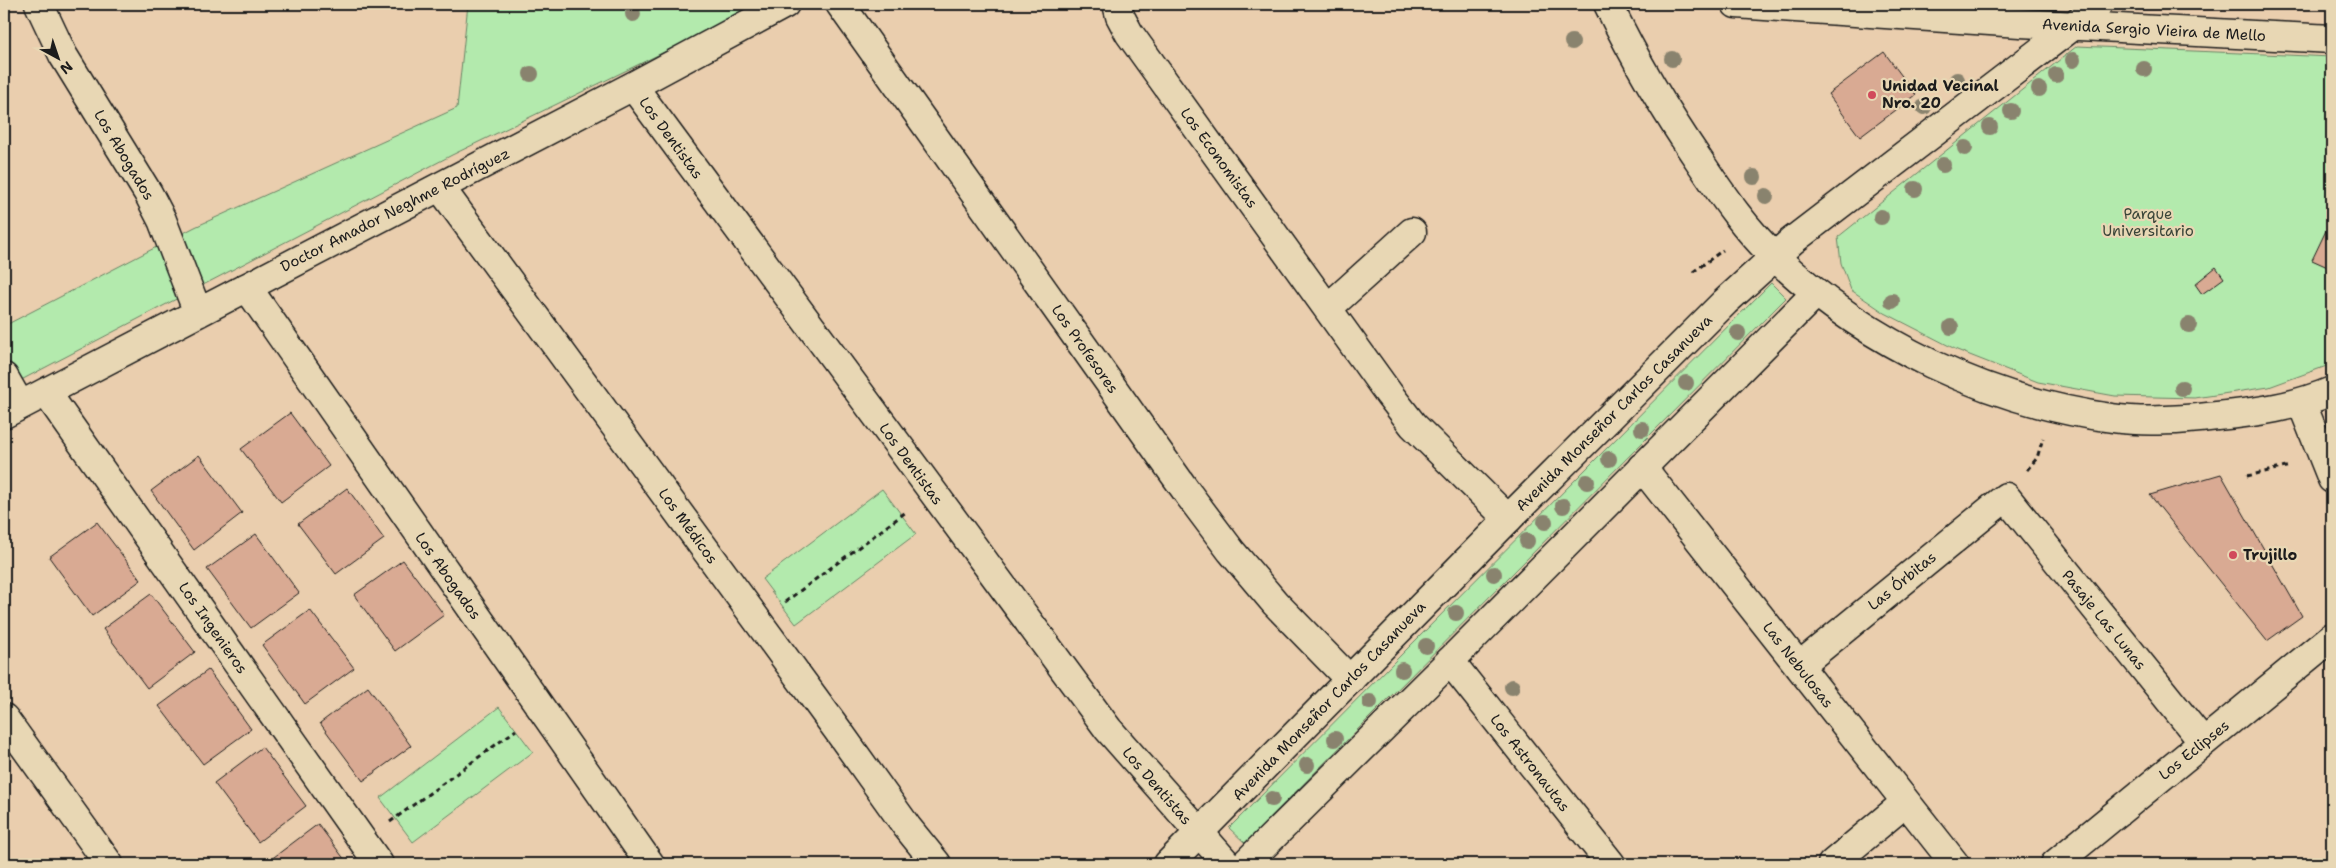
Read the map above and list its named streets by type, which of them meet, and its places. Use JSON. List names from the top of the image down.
{
  "streets": {
    "street": [
      "Avenida Sergio Vieira de Mello",
      "Los Dentistas",
      "Los Abogados",
      "Los Economistas",
      "Doctor Amador Neghme Rodríguez",
      "Los Profesores",
      "Avenida Monseñor Carlos Casanueva",
      "Los Médicos",
      "Las Órbitas",
      "Pasaje Las Lunas",
      "Los Ingenieros",
      "Las Nebulosas",
      "Los Eclipses",
      "Los Astronautas"
    ]
  },
  "crossings": [
    ["Avenida Sergio Vieira de Mello", "Avenida Monseñor Carlos Casanueva"],
    ["Los Dentistas", "Doctor Amador Neghme Rodríguez"],
    ["Los Dentistas", "Avenida Monseñor Carlos Casanueva"],
    ["Los Abogados", "Doctor Amador Neghme Rodríguez"],
    ["Los Economistas", "Avenida Monseñor Carlos Casanueva"],
    ["Doctor Amador Neghme Rodríguez", "Los Médicos"],
    ["Doctor Amador Neghme Rodríguez", "Los Ingenieros"],
    ["Los Profesores", "Avenida Monseñor Carlos Casanueva"],
    ["Las Órbitas", "Pasaje Las Lunas"],
    ["Las Órbitas", "Las Nebulosas"],
    ["Pasaje Las Lunas", "Los Eclipses"]
  ],
  "parks": ["Parque Universitario"],
  "places": ["Unidad Vecinal Nro. 20", "Trujillo"],
  "north": "bottom right"
}
